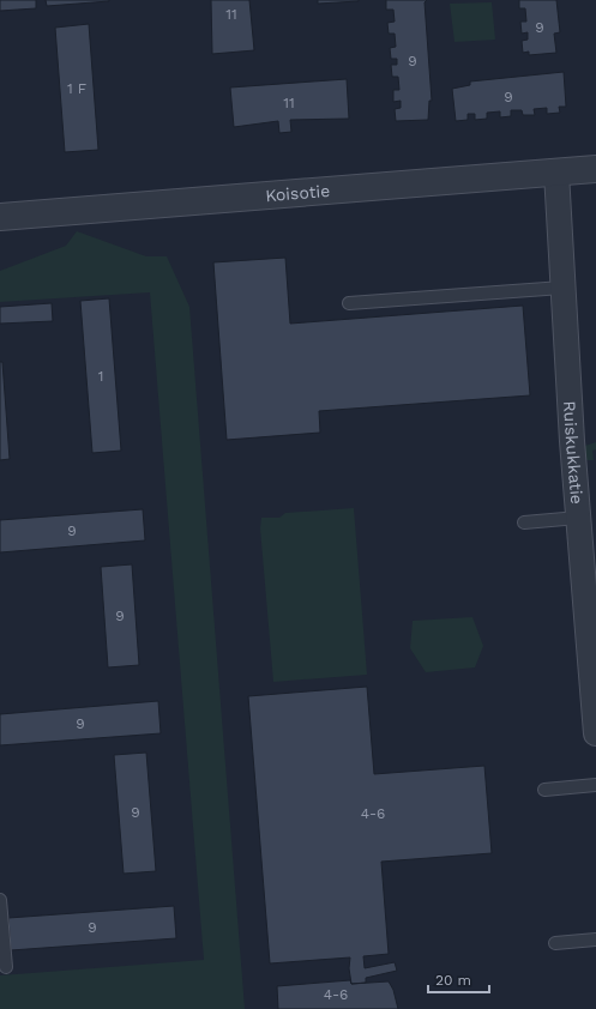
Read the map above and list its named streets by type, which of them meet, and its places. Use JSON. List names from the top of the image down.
{
  "streets": {
    "street": ["Koisotie", "Ruiskukkatie"]
  },
  "crossings": [
    ["Koisotie", "Ruiskukkatie"]
  ],
  "house_numbers": [
    "11",
    "9",
    "9",
    "1 F",
    "9",
    "11",
    "1",
    "9",
    "9",
    "9",
    "9",
    "4-6",
    "9",
    "4-6"
  ],
  "scale_bar": "20 m"
}
